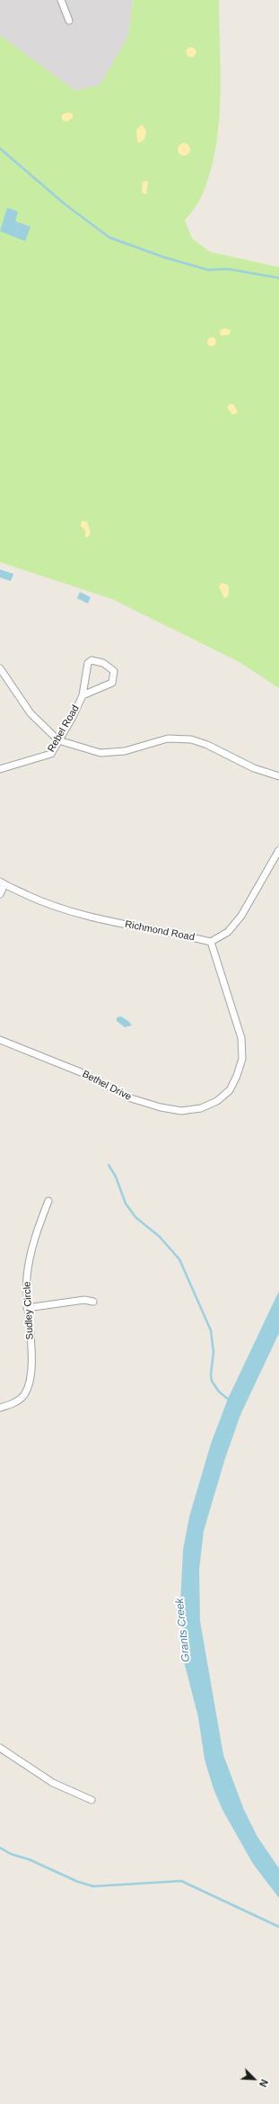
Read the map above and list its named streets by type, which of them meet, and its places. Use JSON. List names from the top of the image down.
{
  "streets": {
    "street": [
      "Rebel Road",
      "Richmond Road",
      "Bethel Drive",
      "Sudley Circle"
    ]
  },
  "crossings": [
    ["Richmond Road", "Bethel Drive"]
  ],
  "water": ["Grants Creek"],
  "north": "bottom right"
}
